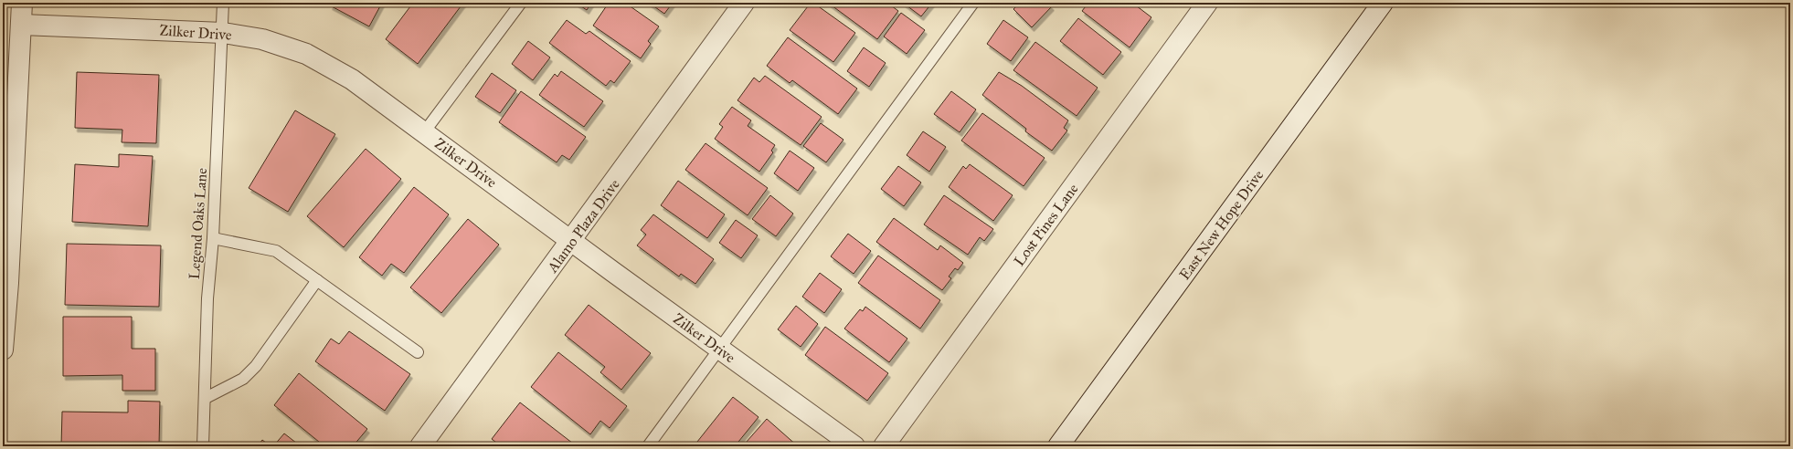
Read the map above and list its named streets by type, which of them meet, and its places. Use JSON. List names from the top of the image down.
{
  "streets": {
    "street": [
      "Zilker Drive",
      "Lost Pines Lane",
      "East New Hope Drive",
      "Alamo Plaza Drive"
    ],
    "lane": ["Legend Oaks Lane"]
  },
  "crossings": [
    ["Zilker Drive", "Legend Oaks Lane"],
    ["Zilker Drive", "Alamo Plaza Drive"]
  ]
}
